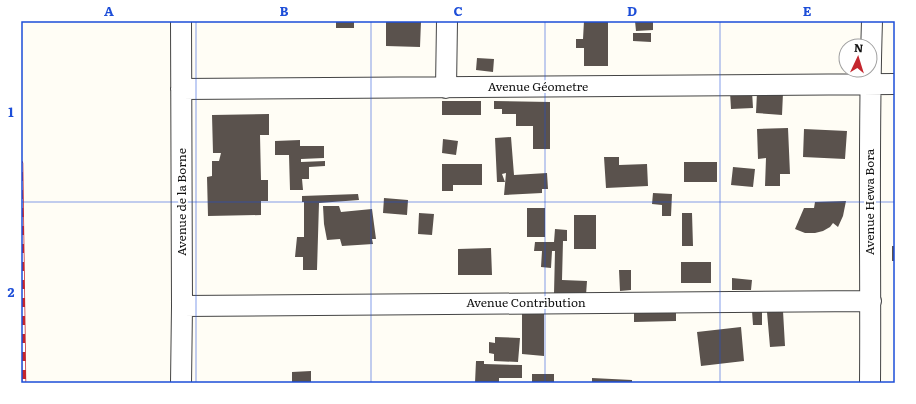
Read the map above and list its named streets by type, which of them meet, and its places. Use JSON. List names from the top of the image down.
{
  "streets": {
    "street": [
      "Avenue Géometre",
      "Avenue de la Borne",
      "Avenue Hewa Bora",
      "Avenue Contribution"
    ]
  },
  "crossings": [
    ["Avenue Géometre", "Avenue de la Borne"],
    ["Avenue Géometre", "Avenue Hewa Bora"],
    ["Avenue de la Borne", "Avenue Contribution"],
    ["Avenue Hewa Bora", "Avenue Contribution"]
  ],
  "north": "top",
  "grid": {
    "columns": [
      "A",
      "B",
      "C",
      "D",
      "E"
    ],
    "rows": ["1", "2"]
  }
}
